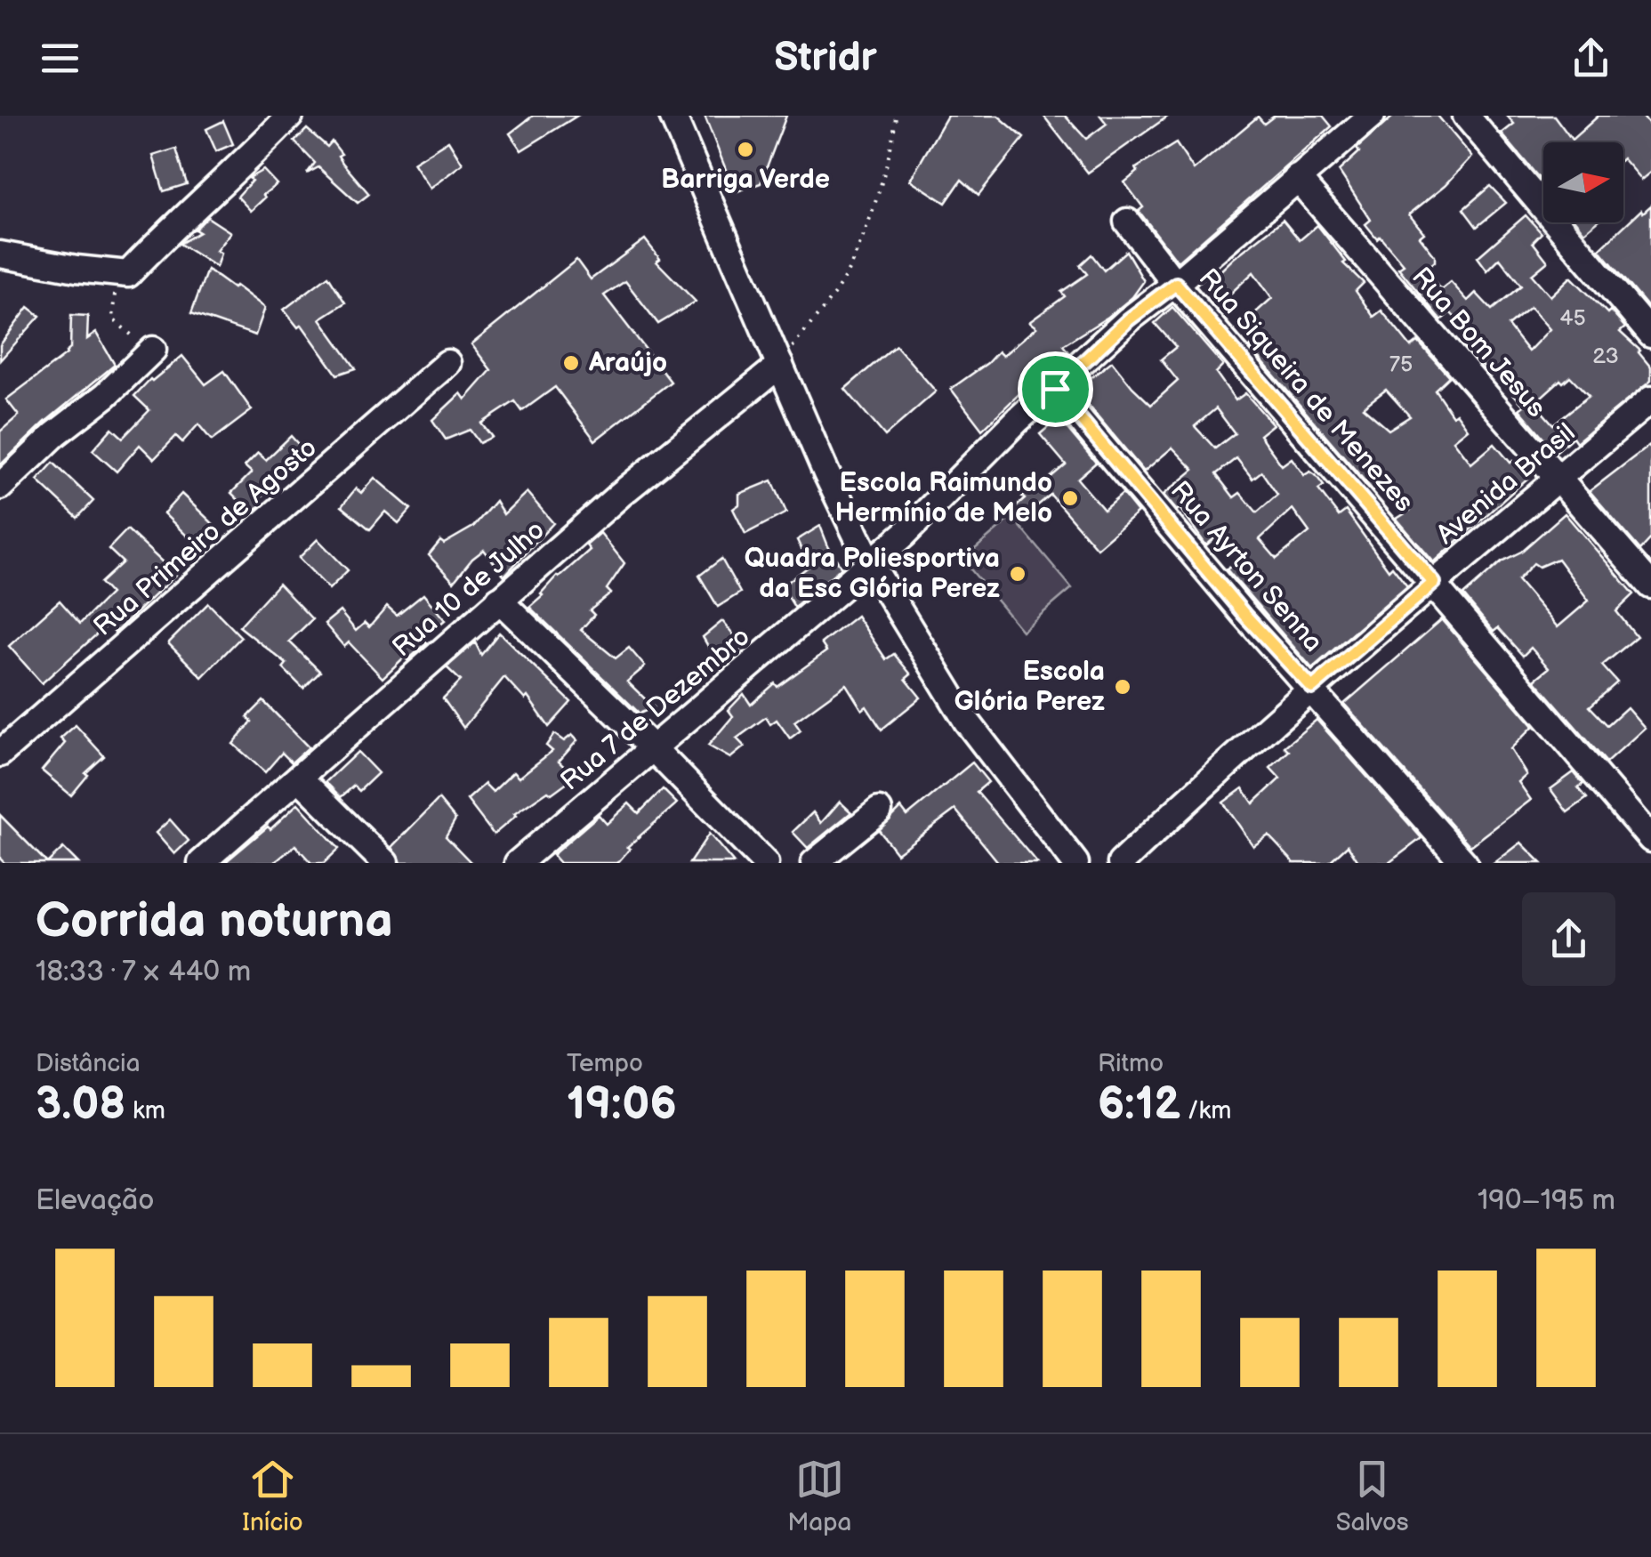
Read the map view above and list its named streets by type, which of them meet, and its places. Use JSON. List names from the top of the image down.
{
  "streets": {
    "street": [
      "Rua Bom Jesus",
      "Rua Siqueira de Menezes",
      "Avenida Brasil",
      "Rua Primeiro de Agosto",
      "Rua Ayrton Senna",
      "Rua 10 de Julho",
      "Rua 7 de Dezembro"
    ]
  },
  "crossings": [
    ["Rua Bom Jesus", "Avenida Brasil"],
    ["Rua Bom Jesus", "Rua 7 de Dezembro"],
    ["Rua Siqueira de Menezes", "Avenida Brasil"],
    ["Rua Siqueira de Menezes", "Rua 7 de Dezembro"],
    ["Avenida Brasil", "Rua Ayrton Senna"],
    ["Rua Ayrton Senna", "Rua 7 de Dezembro"]
  ],
  "places": [
    "Barriga Verde",
    "Araújo",
    "Escola Raimundo Hermínio de Melo",
    "Quadra Poliesportiva da Esc Glória Perez",
    "Escola Glória Perez"
  ],
  "house_numbers": ["45", "23", "75"],
  "north": "right",
  "page": {
    "header": "Stridr",
    "heading": ["Corrida noturna", "18:33 · 7 × 440 m"],
    "stats": [
      ["Distância", "3.08 km"],
      ["Tempo", "19:06"],
      ["Ritmo", "6:12 /km"]
    ],
    "chart": ["Elevação", "190–195 m"],
    "tabs": ["Início", "Mapa", "Salvos"]
  }
}
